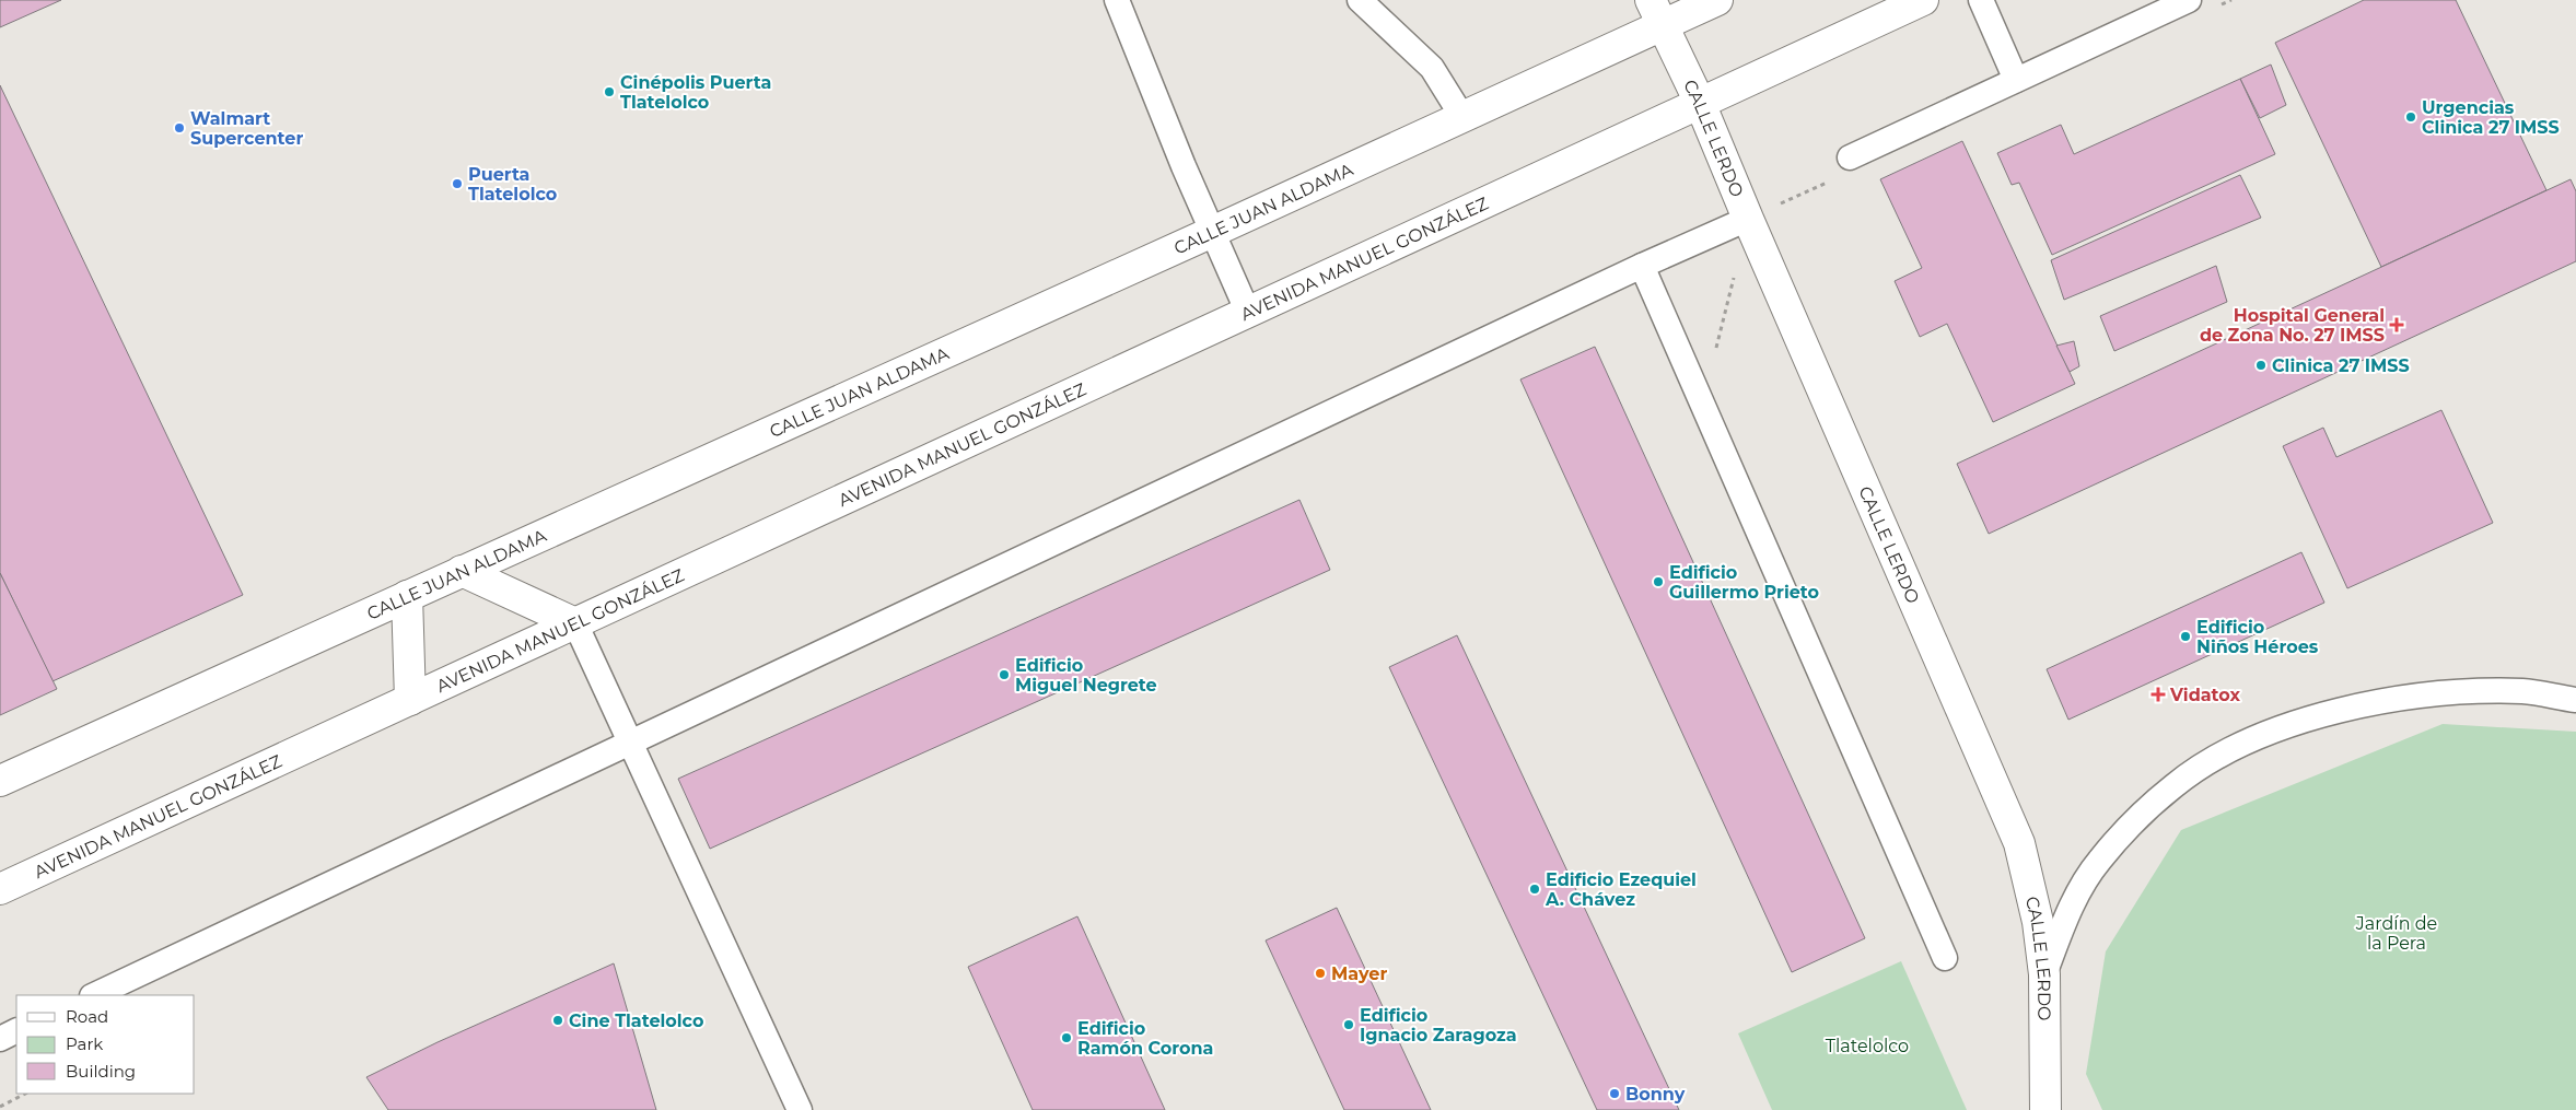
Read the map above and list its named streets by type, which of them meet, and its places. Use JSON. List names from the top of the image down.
{
  "streets": {
    "street": ["CALLE LERDO", "CALLE JUAN ALDAMA", "AVENIDA MANUEL GONZÁLEZ"]
  },
  "crossings": [
    ["CALLE LERDO", "CALLE JUAN ALDAMA"],
    ["CALLE LERDO", "AVENIDA MANUEL GONZÁLEZ"]
  ],
  "parks": ["Jardín de la Pera", "Tlatelolco"],
  "places": {
    "other": [
      "Cinépolis Puerta Tlatelolco",
      "Urgencias Clinica 27 IMSS",
      "Walmart Supercenter",
      "Puerta Tlatelolco",
      "Clinica 27 IMSS",
      "Edificio Guillermo Prieto",
      "Edificio Niños Héroes",
      "Edificio Miguel Negrete",
      "Edificio Ezequiel A. Chávez",
      "Mayer",
      "Cine Tlatelolco",
      "Edificio Ignacio Zaragoza",
      "Edificio Ramón Corona",
      "Bonny"
    ],
    "health": ["Hospital General de Zona No. 27 IMSS", "Vidatox"]
  },
  "legend": ["Road", "Park", "Building"]
}
